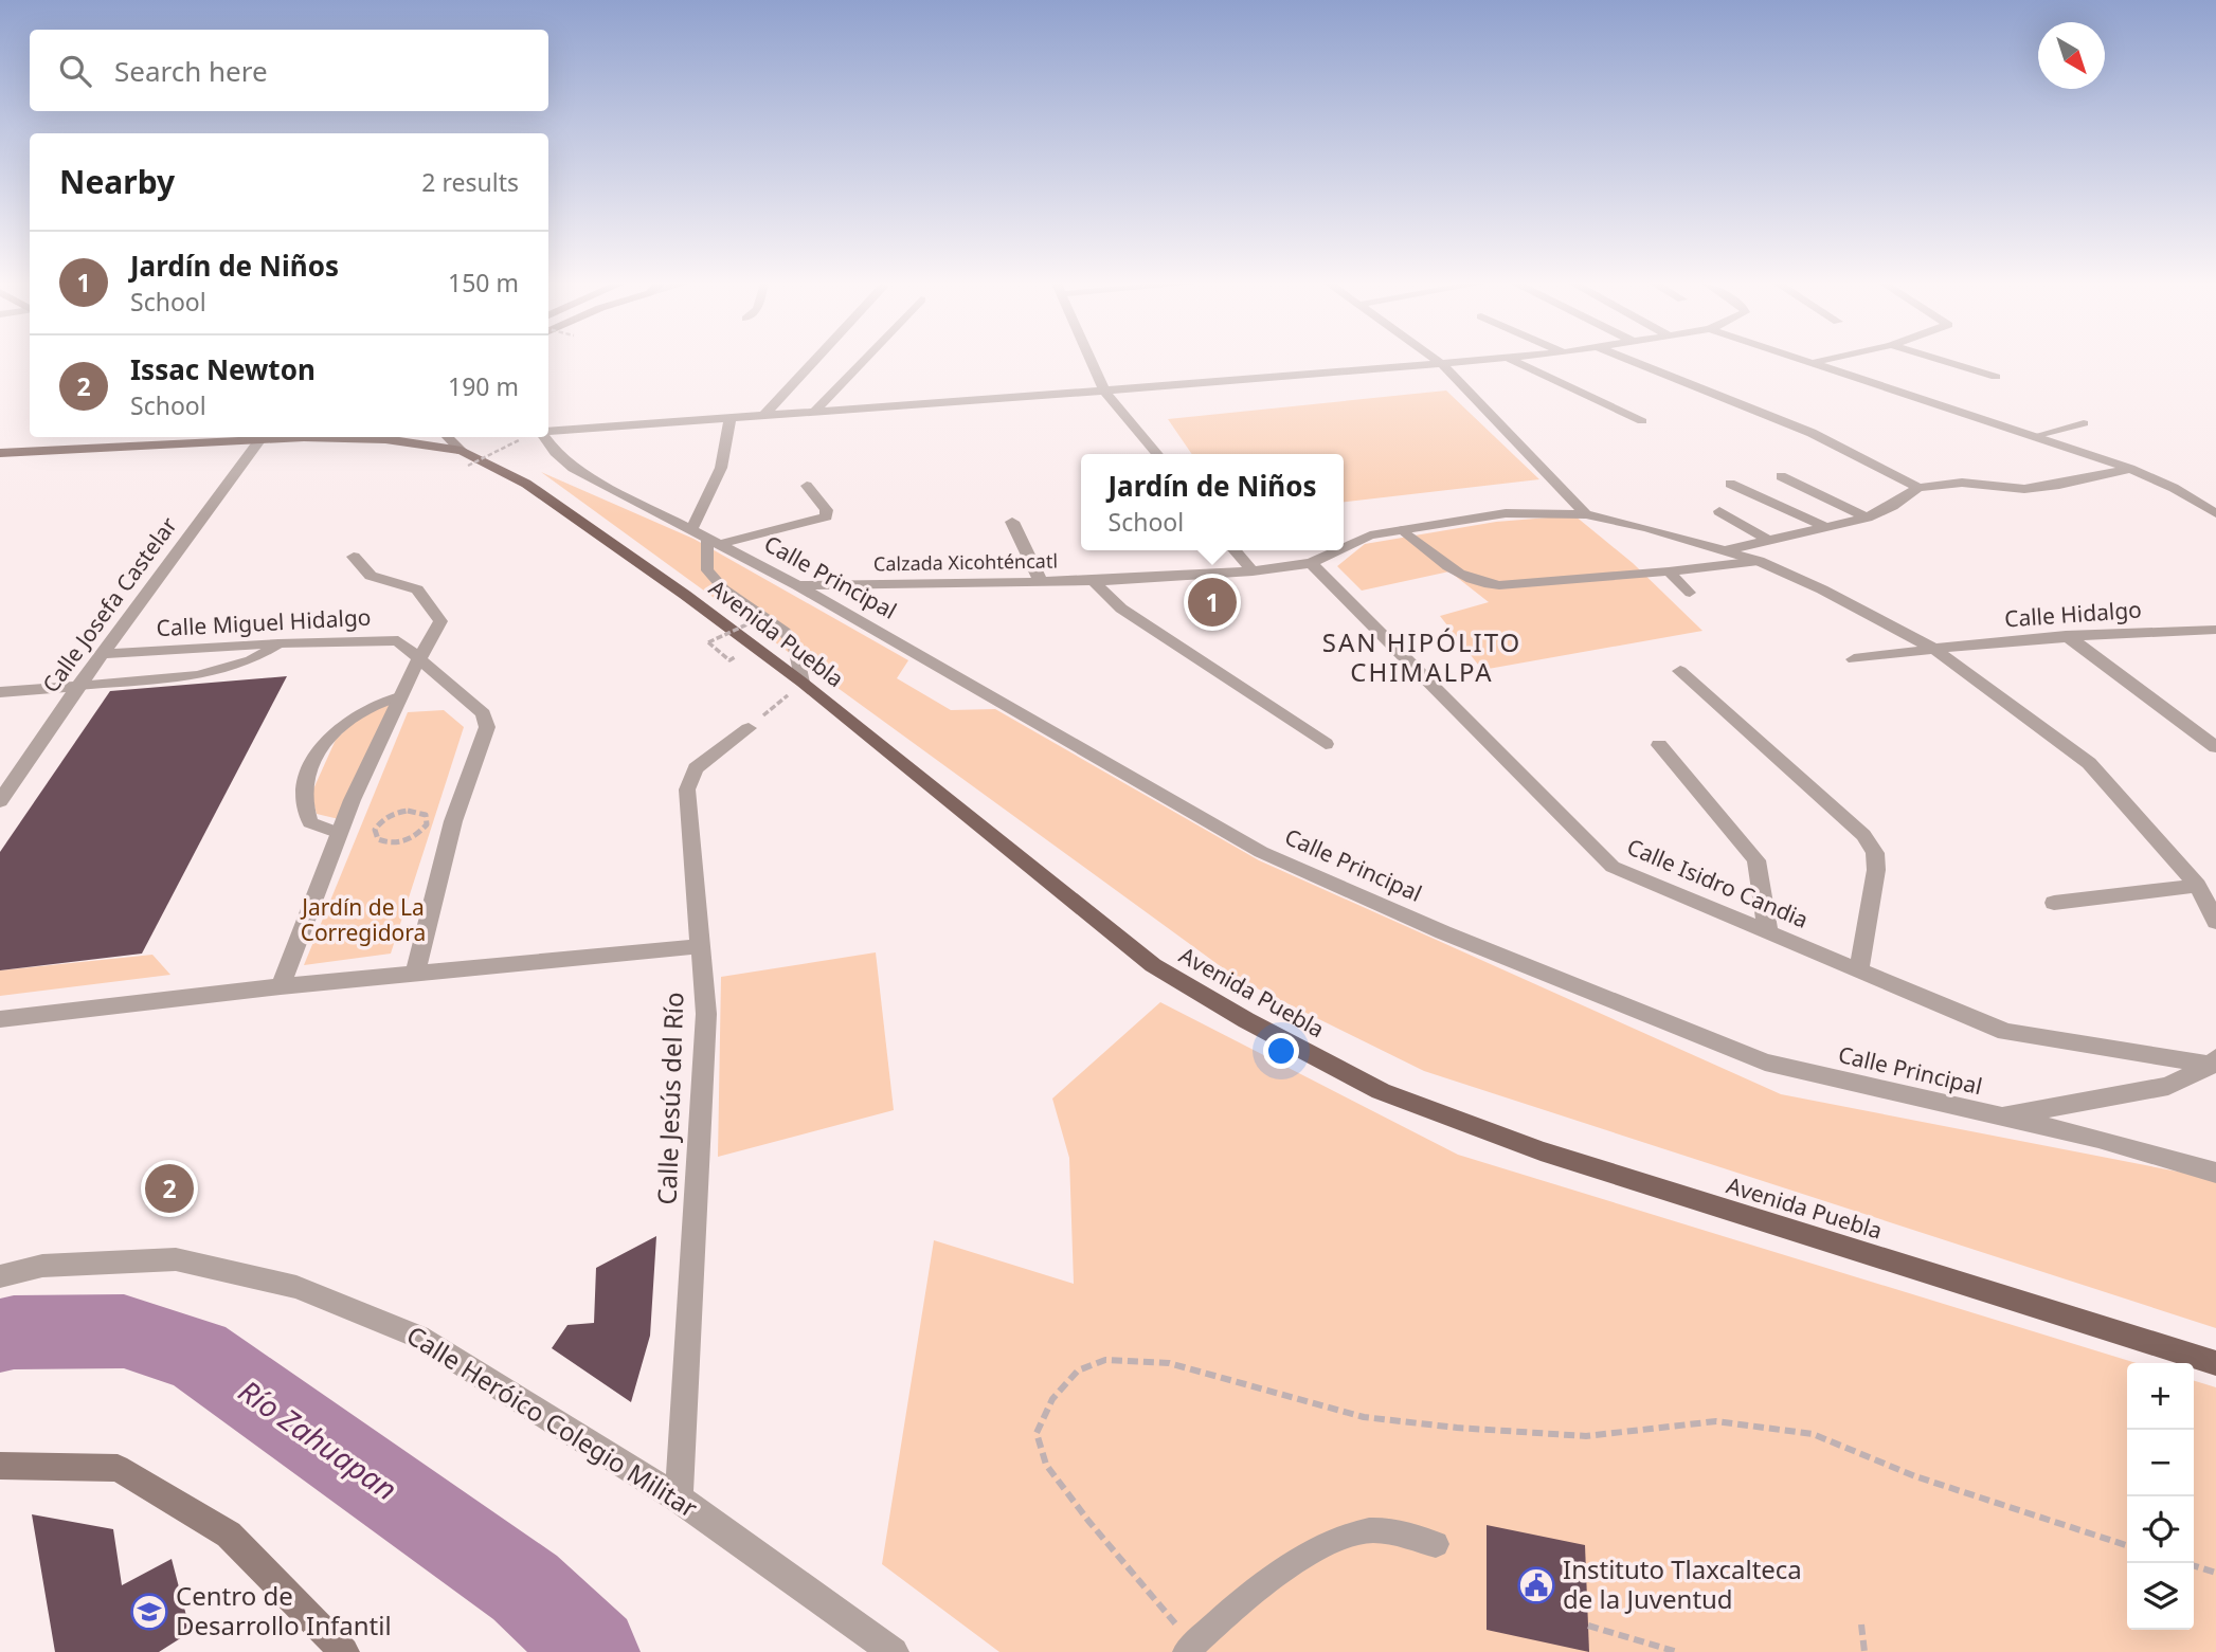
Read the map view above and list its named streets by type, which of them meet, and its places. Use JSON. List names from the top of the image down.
{
  "streets": {
    "main road": ["Avenida Puebla"],
    "street": [
      "Calzada Xicohténcatl",
      "Calle Principal",
      "Calle Josefa Castelar",
      "Calle Hidalgo",
      "Calle Miguel Hidalgo",
      "Calle Isidro Candia",
      "Calle Jesús del Río",
      "Calle Heróico Colegio Militar"
    ]
  },
  "crossings": [
    ["Calzada Xicohténcatl", "Calle Principal"],
    ["Calzada Xicohténcatl", "Calle Isidro Candia"],
    ["Calle Principal", "Calle Isidro Candia"],
    ["Calle Josefa Castelar", "Calle Miguel Hidalgo"],
    ["Calle Jesús del Río", "Calle Heróico Colegio Militar"]
  ],
  "districts": ["SAN HIPÓLITO CHIMALPA"],
  "water": ["Río Zahuapan"],
  "parks": ["Jardín de La Corregidora"],
  "places": {
    "public building": ["Instituto Tlaxcalteca de la Juventud"],
    "school or university": ["Centro de Desarrollo Infantil"]
  },
  "north": "bottom right",
  "page": {
    "search": "Search here",
    "heading": ["Nearby", "2 results"],
    "list": [
      {
        "mark": "1",
        "name": "Jardín de Niños",
        "note": "School",
        "value": "150 m"
      },
      {
        "mark": "2",
        "name": "Issac Newton",
        "note": "School",
        "value": "190 m"
      }
    ],
    "popup": ["Jardín de Niños", "School"],
    "pins": ["1", "2"],
    "map_buttons": ["+", "−"]
  }
}
